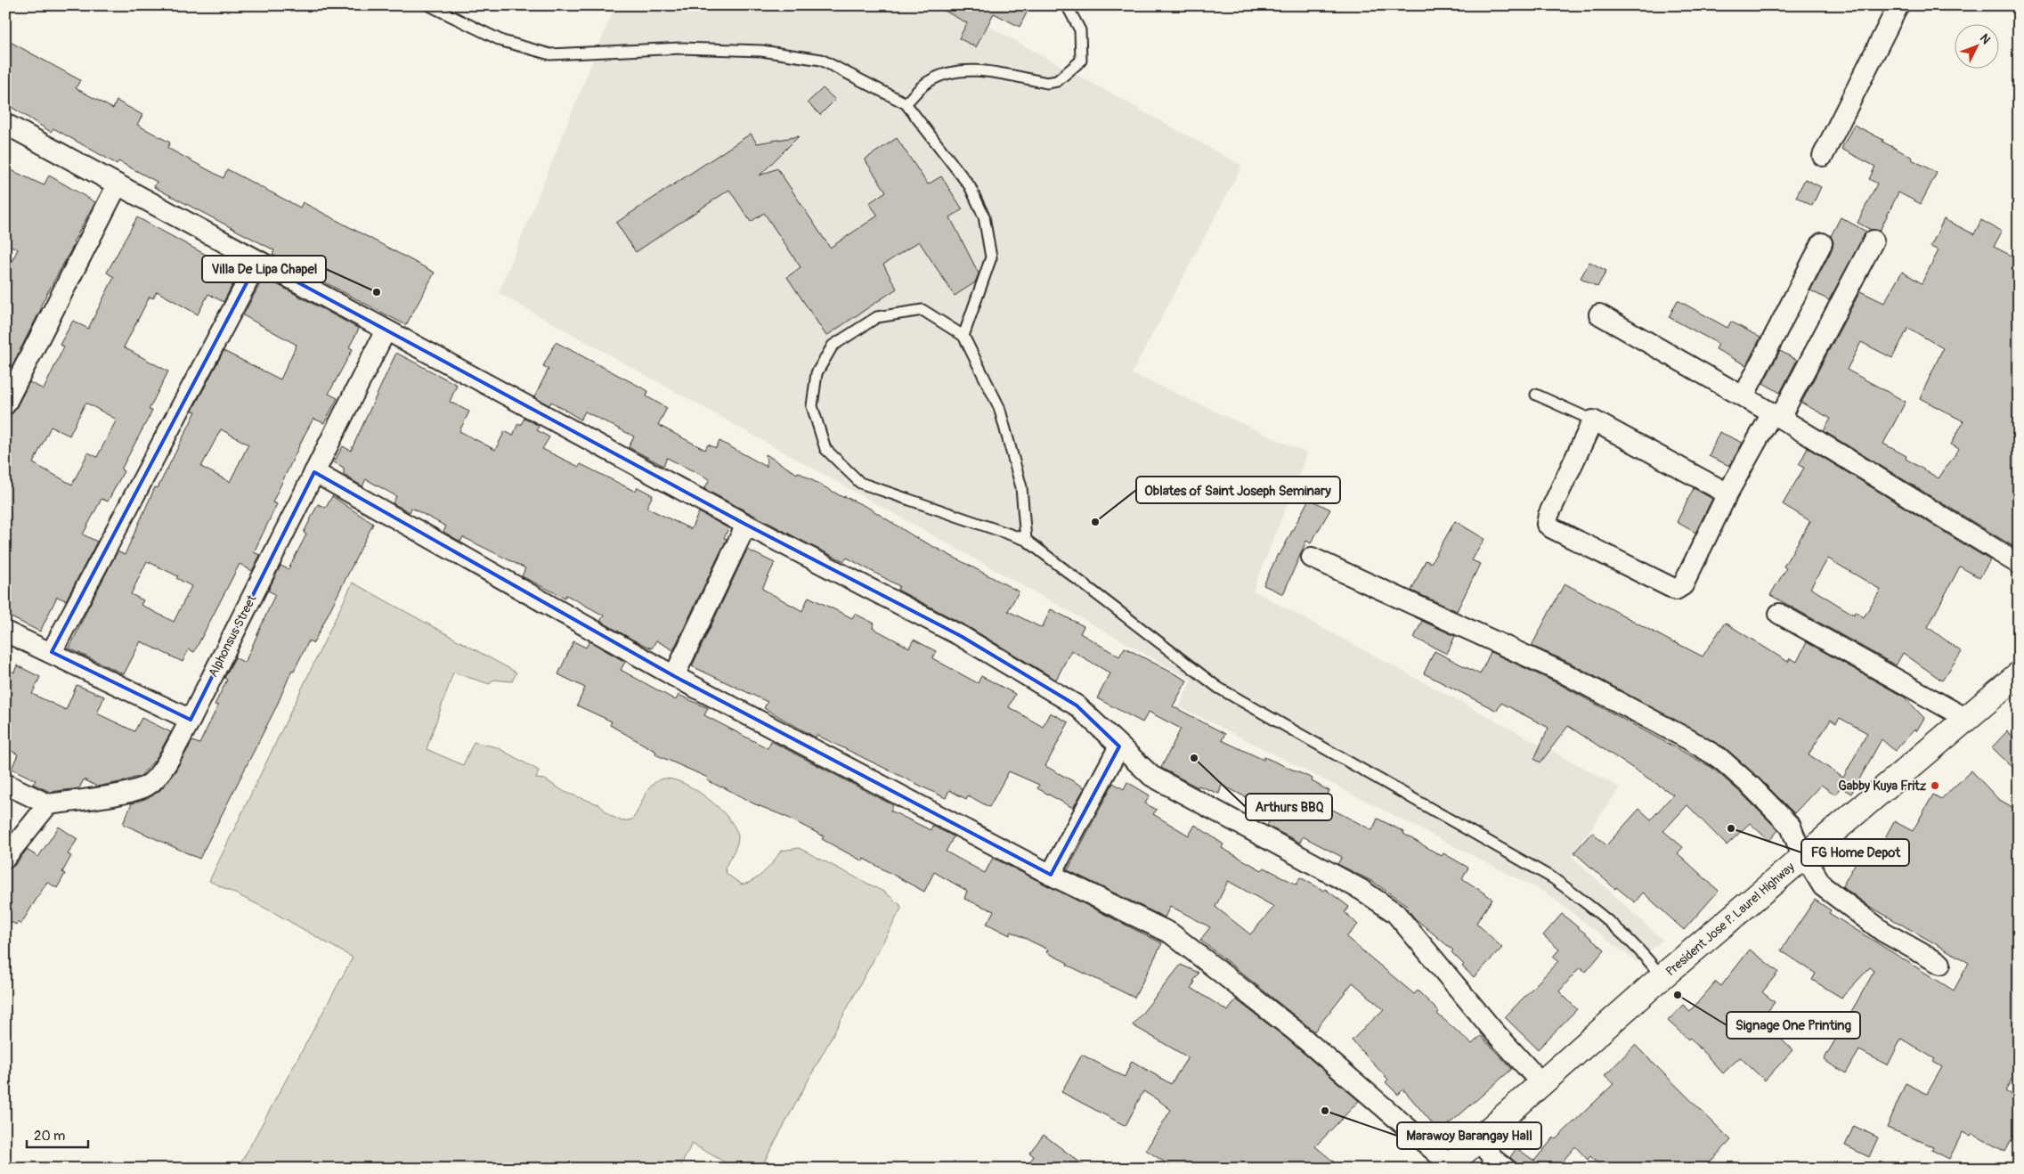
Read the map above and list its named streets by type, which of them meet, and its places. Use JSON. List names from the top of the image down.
{
  "streets": {
    "main road": ["President Jose P. Laurel Highway"],
    "street": ["Alphonsus Street"]
  },
  "places": [
    "Villa De Lipa Chapel",
    "Oblates of Saint Joseph Seminary",
    "Arthurs BBQ",
    "Gabby Kuya Fritz",
    "FG Home Depot",
    "Signage One Printing",
    "Marawoy Barangay Hall"
  ],
  "scale_bar": "20 m",
  "north": "top right"
}
